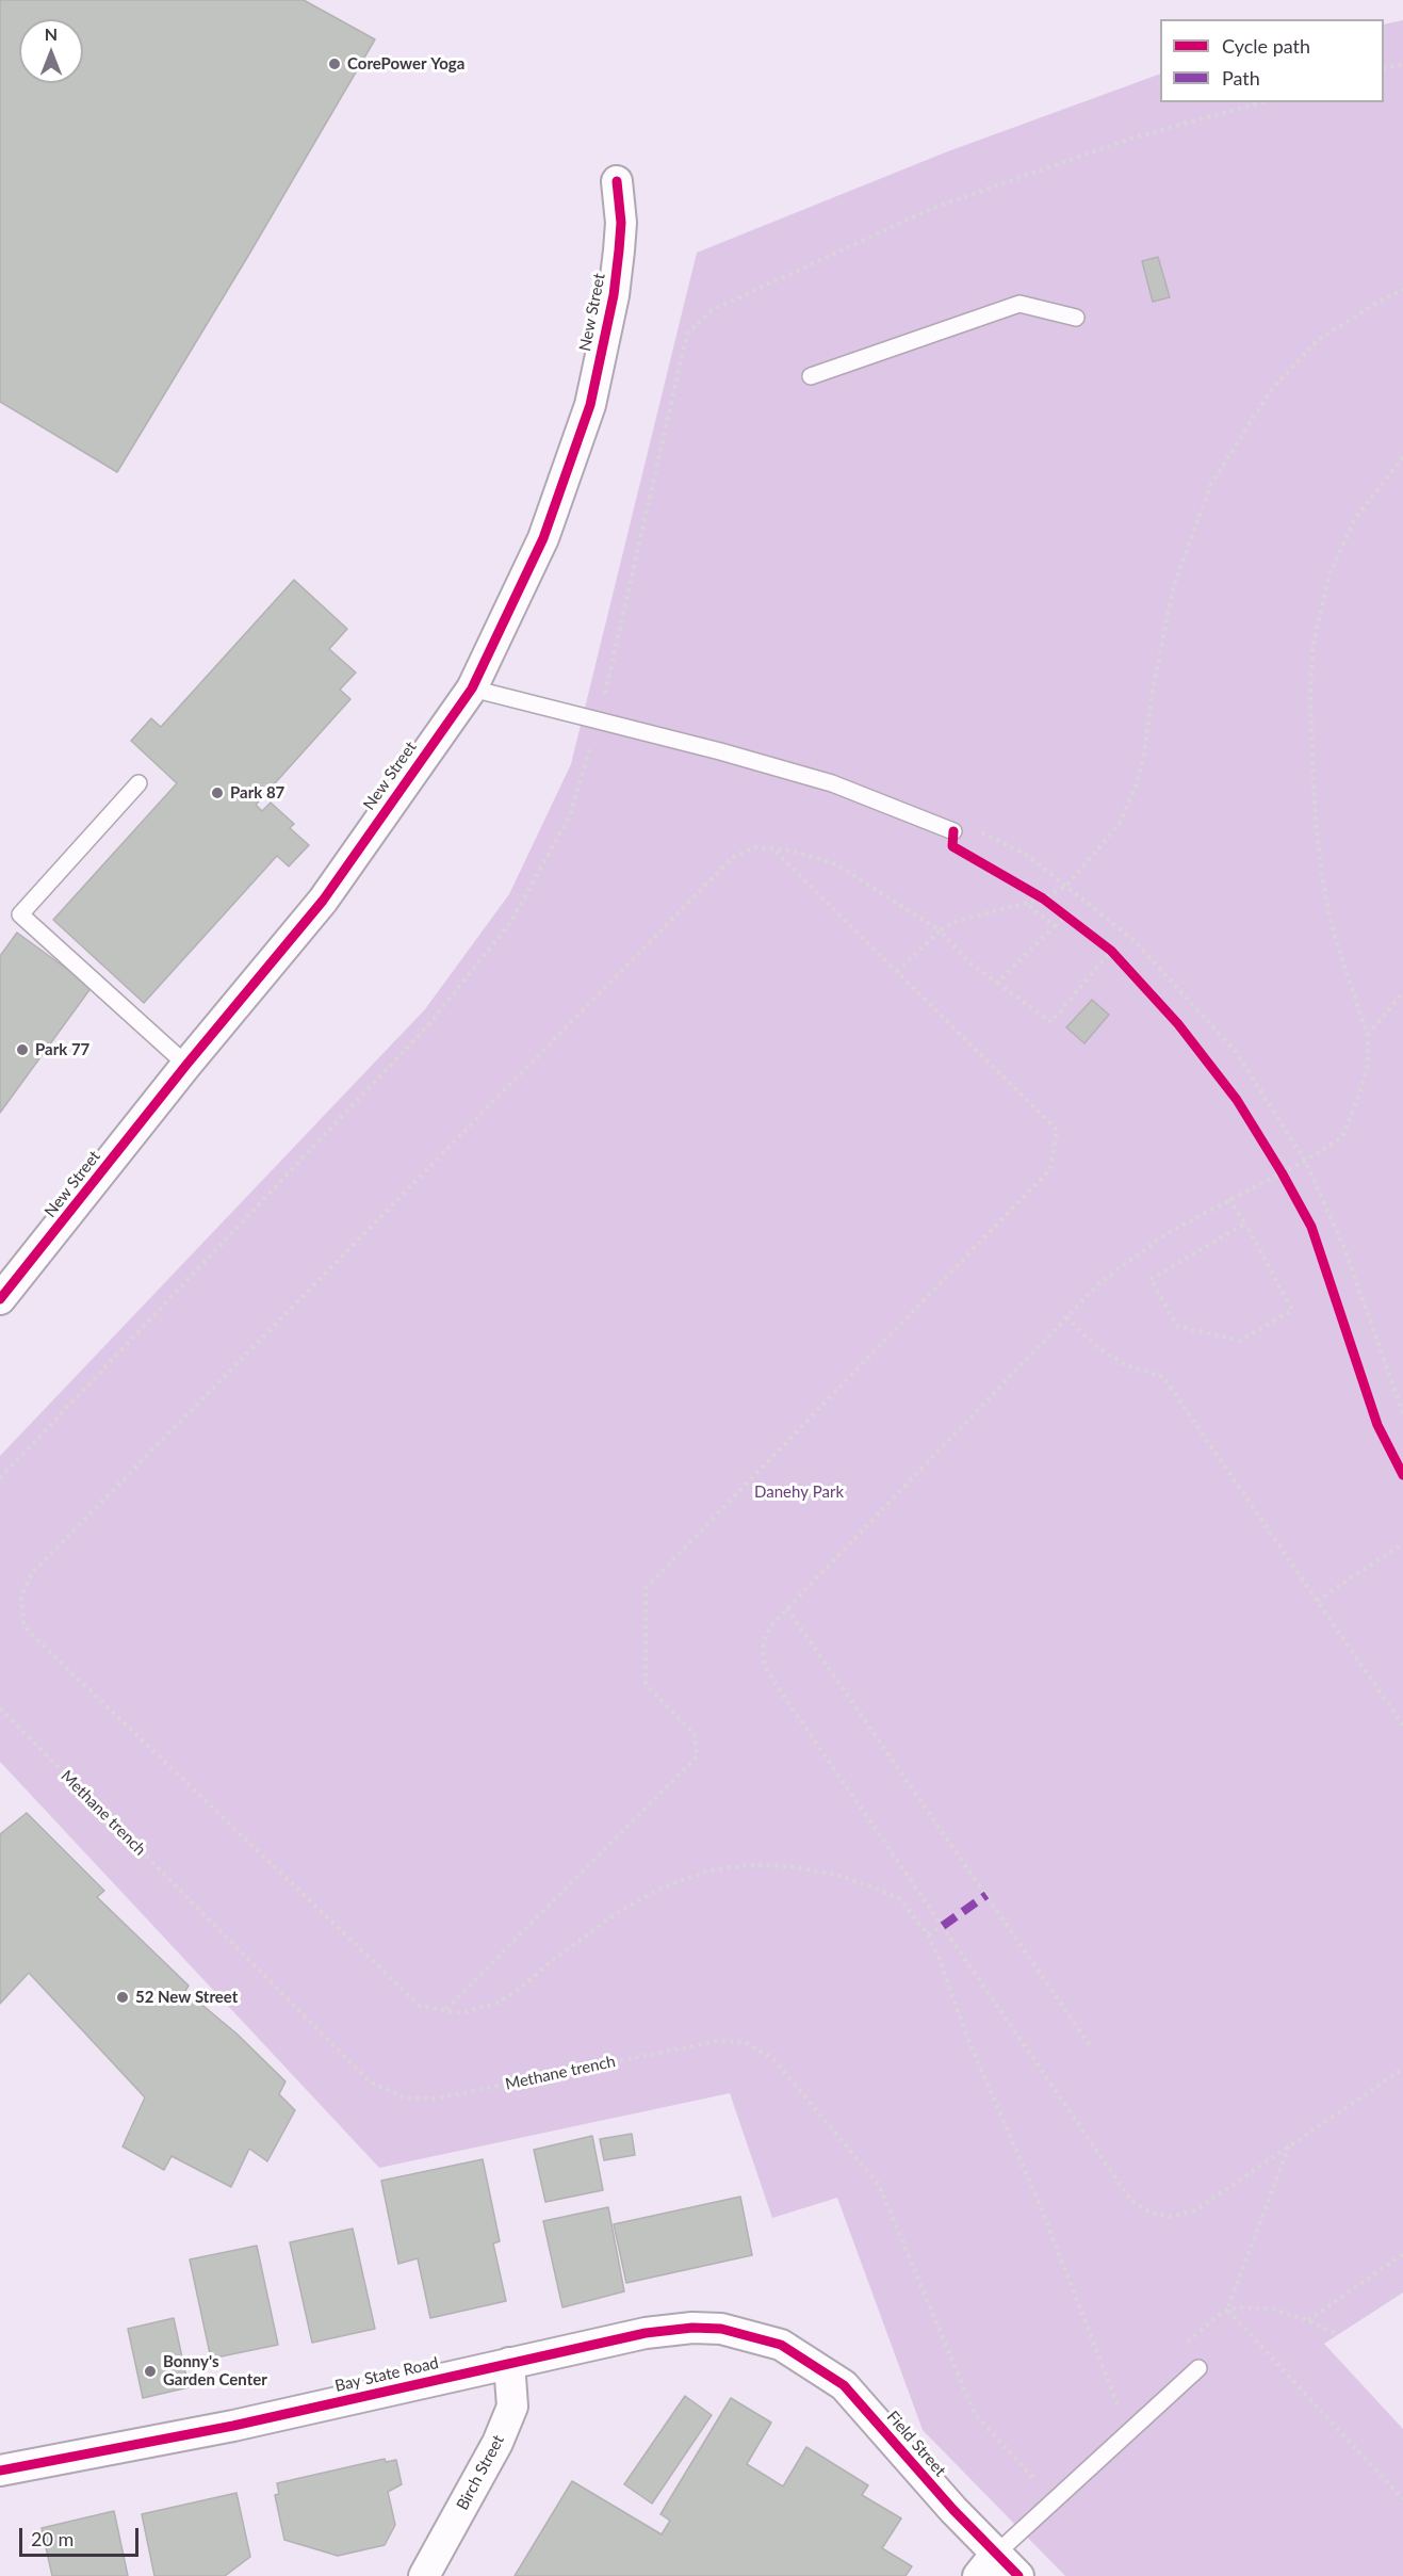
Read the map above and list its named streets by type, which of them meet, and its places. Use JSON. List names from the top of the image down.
{
  "streets": {
    "street": [
      "New Street",
      "Bay State Road",
      "Field Street",
      "Birch Street"
    ],
    "path": ["Methane trench"]
  },
  "crossings": [
    ["Bay State Road", "Field Street"],
    ["Bay State Road", "Birch Street"]
  ],
  "parks": ["Danehy Park"],
  "places": [
    "CorePower Yoga",
    "Park 87",
    "Park 77",
    "52 New Street",
    "Bonny's Garden Center"
  ],
  "legend": ["Cycle path", "Path"],
  "scale_bar": "20 m",
  "north": "top"
}
